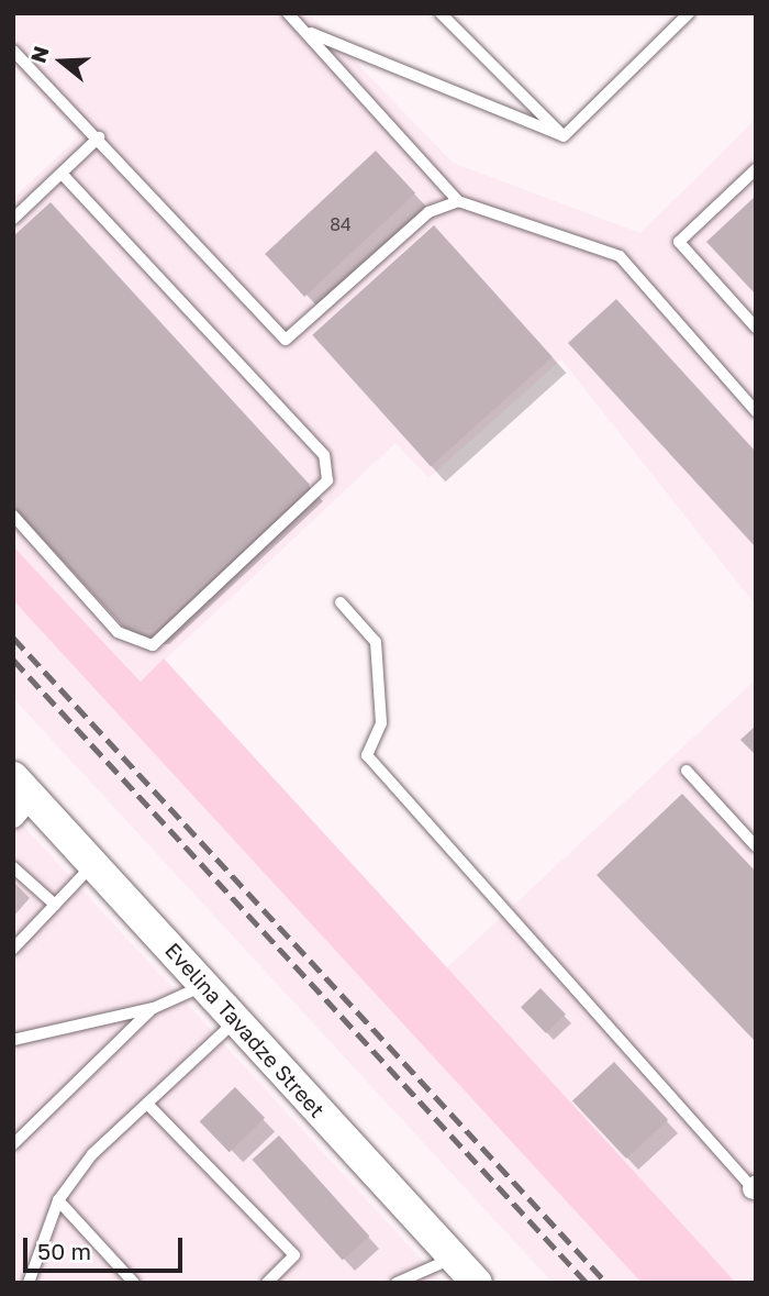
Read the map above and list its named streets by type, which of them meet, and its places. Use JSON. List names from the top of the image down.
{
  "streets": {
    "main road": ["Evelina Tavadze Street"]
  },
  "house_numbers": ["84"],
  "scale_bar": "50 m",
  "north": "left"
}
